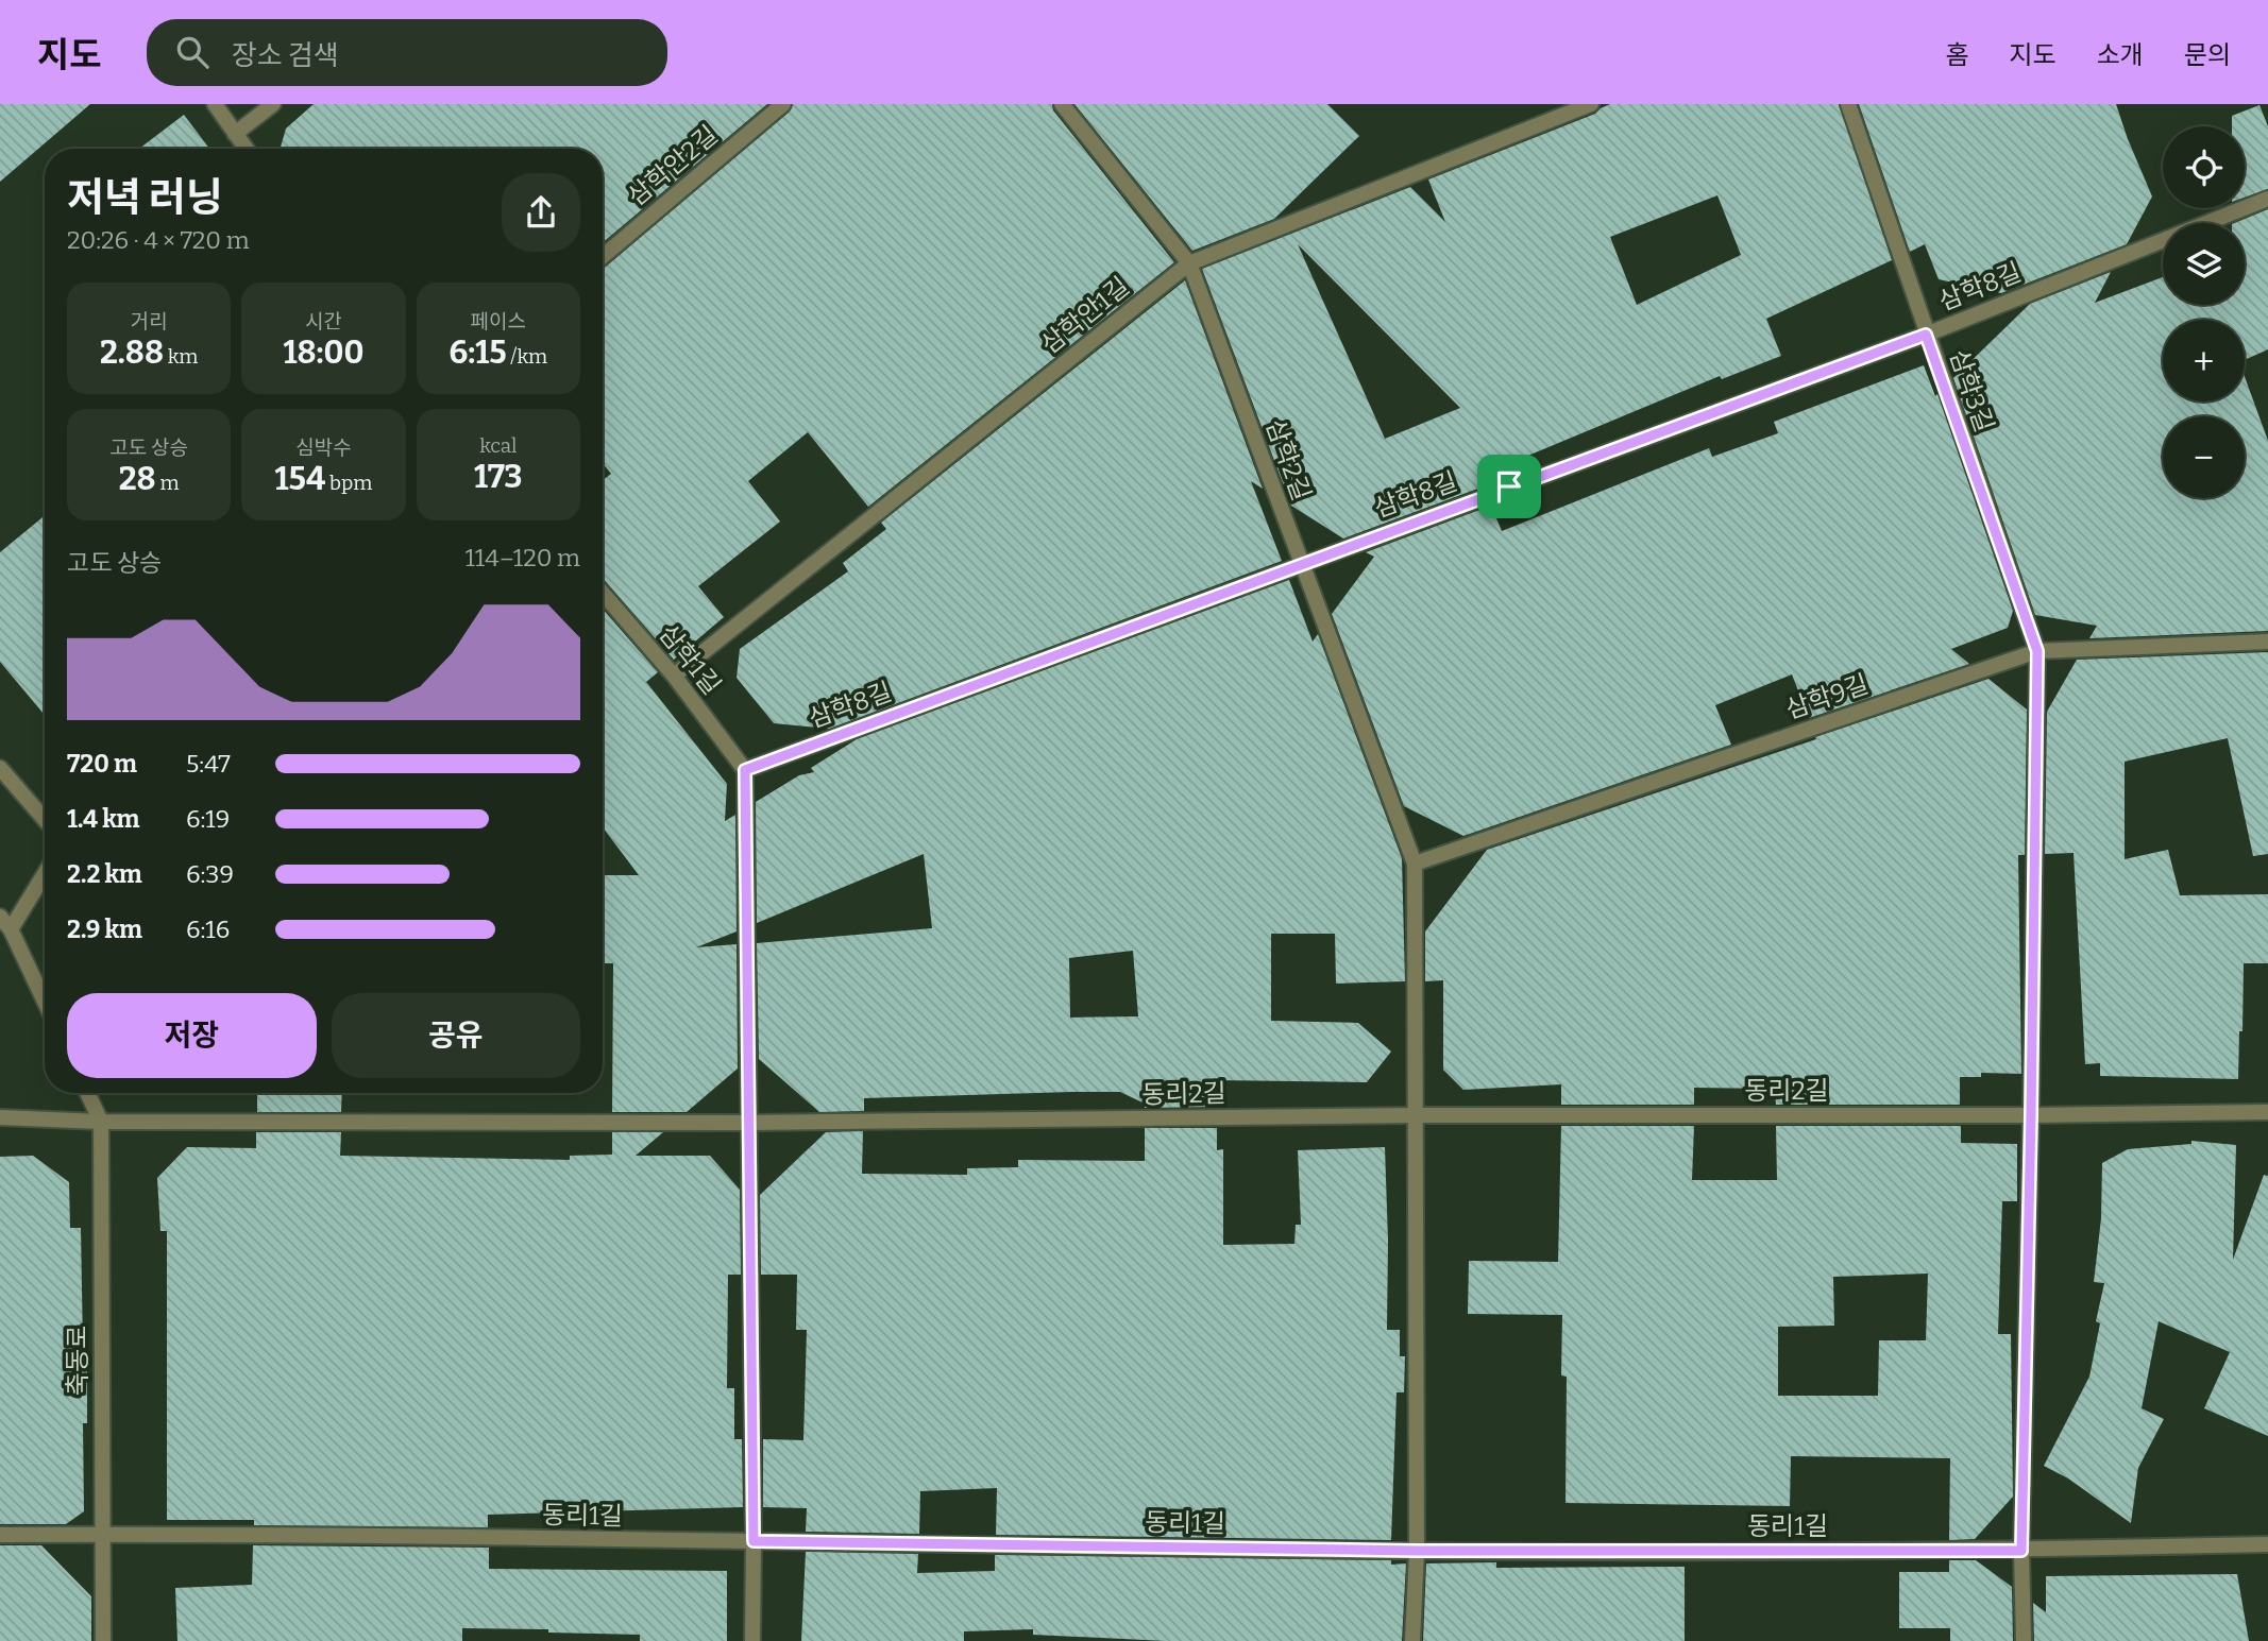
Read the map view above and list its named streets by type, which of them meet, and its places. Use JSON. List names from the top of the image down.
{
  "streets": {
    "street": [
      "삼학안2길",
      "삼학8길",
      "삼학안1길",
      "삼학3길",
      "삼학2길",
      "삼학1길",
      "삼학9길",
      "동리2길",
      "축동로",
      "동리1길"
    ]
  },
  "crossings": [
    ["삼학8길", "삼학3길"],
    ["삼학8길", "삼학2길"],
    ["삼학8길", "삼학1길"],
    ["삼학안1길", "삼학2길"],
    ["삼학안1길", "삼학1길"],
    ["삼학3길", "삼학9길"],
    ["삼학2길", "삼학9길"],
    ["동리2길", "축동로"],
    ["축동로", "동리1길"]
  ],
  "page": {
    "header": "지도",
    "search": "장소 검색",
    "nav": [
      "홈",
      "지도",
      "소개",
      "문의"
    ],
    "map_buttons": ["+", "−"],
    "heading": ["저녁 러닝", "20:26 · 4 × 720 m"],
    "stats": [
      ["거리", "2.88 km"],
      ["시간", "18:00"],
      ["페이스", "6:15 /km"],
      ["고도 상승", "28 m"],
      ["심박수", "154 bpm"],
      ["kcal", "173"]
    ],
    "chart": ["고도 상승", "114–120 m"],
    "list": [
      {
        "name": "720 m",
        "note": "5:47"
      },
      {
        "name": "1.4 km",
        "note": "6:19"
      },
      {
        "name": "2.2 km",
        "note": "6:39"
      },
      {
        "name": "2.9 km",
        "note": "6:16"
      }
    ],
    "buttons": ["저장", "공유"]
  }
}
